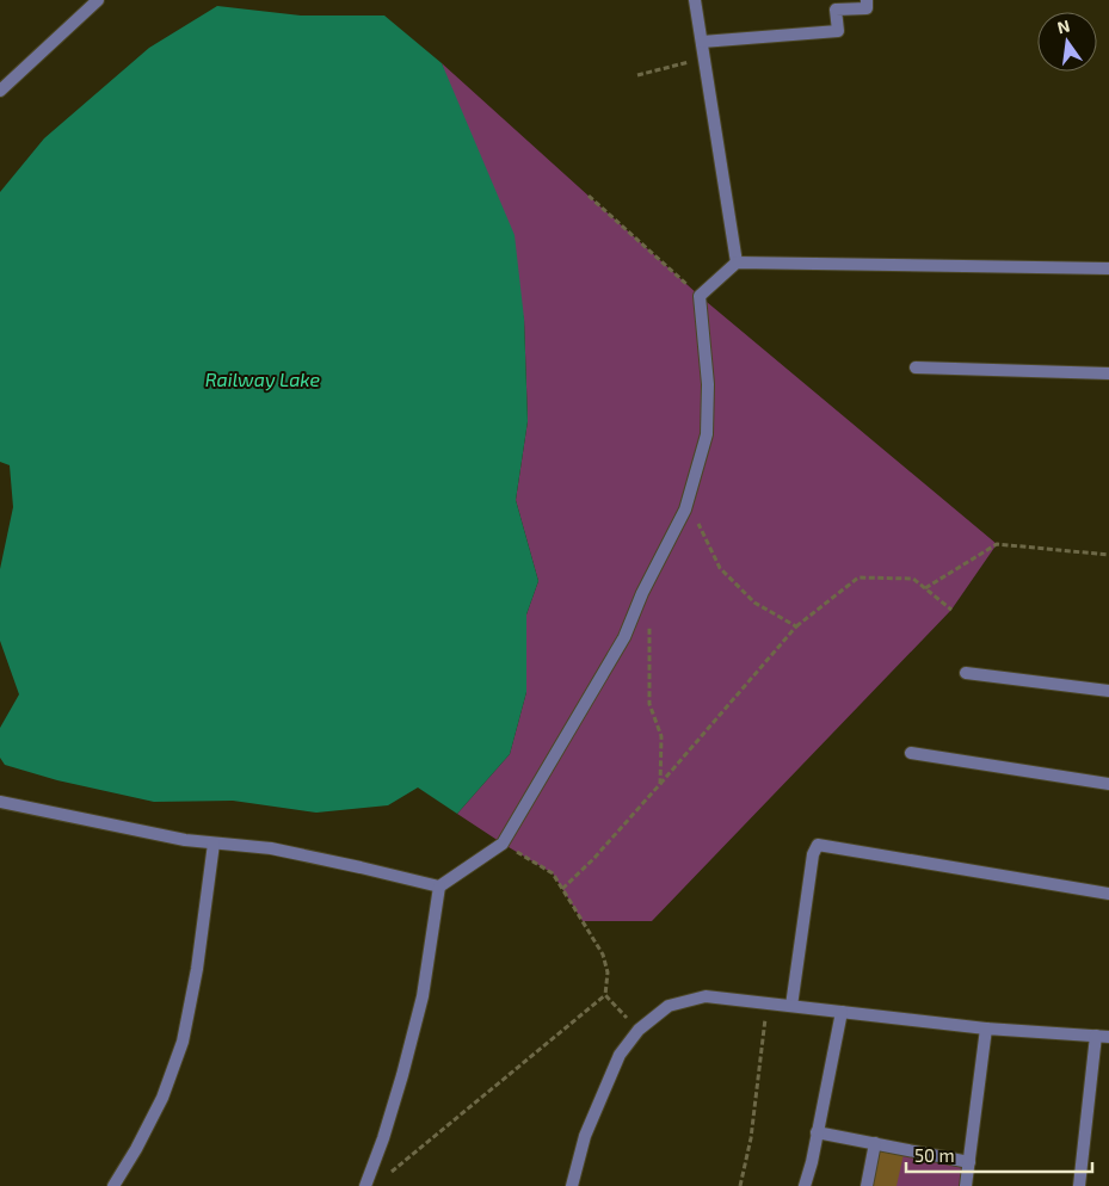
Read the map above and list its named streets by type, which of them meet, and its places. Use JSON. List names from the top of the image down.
{
  "water": ["Railway Lake"],
  "scale_bar": "50 m",
  "north": "top"
}
